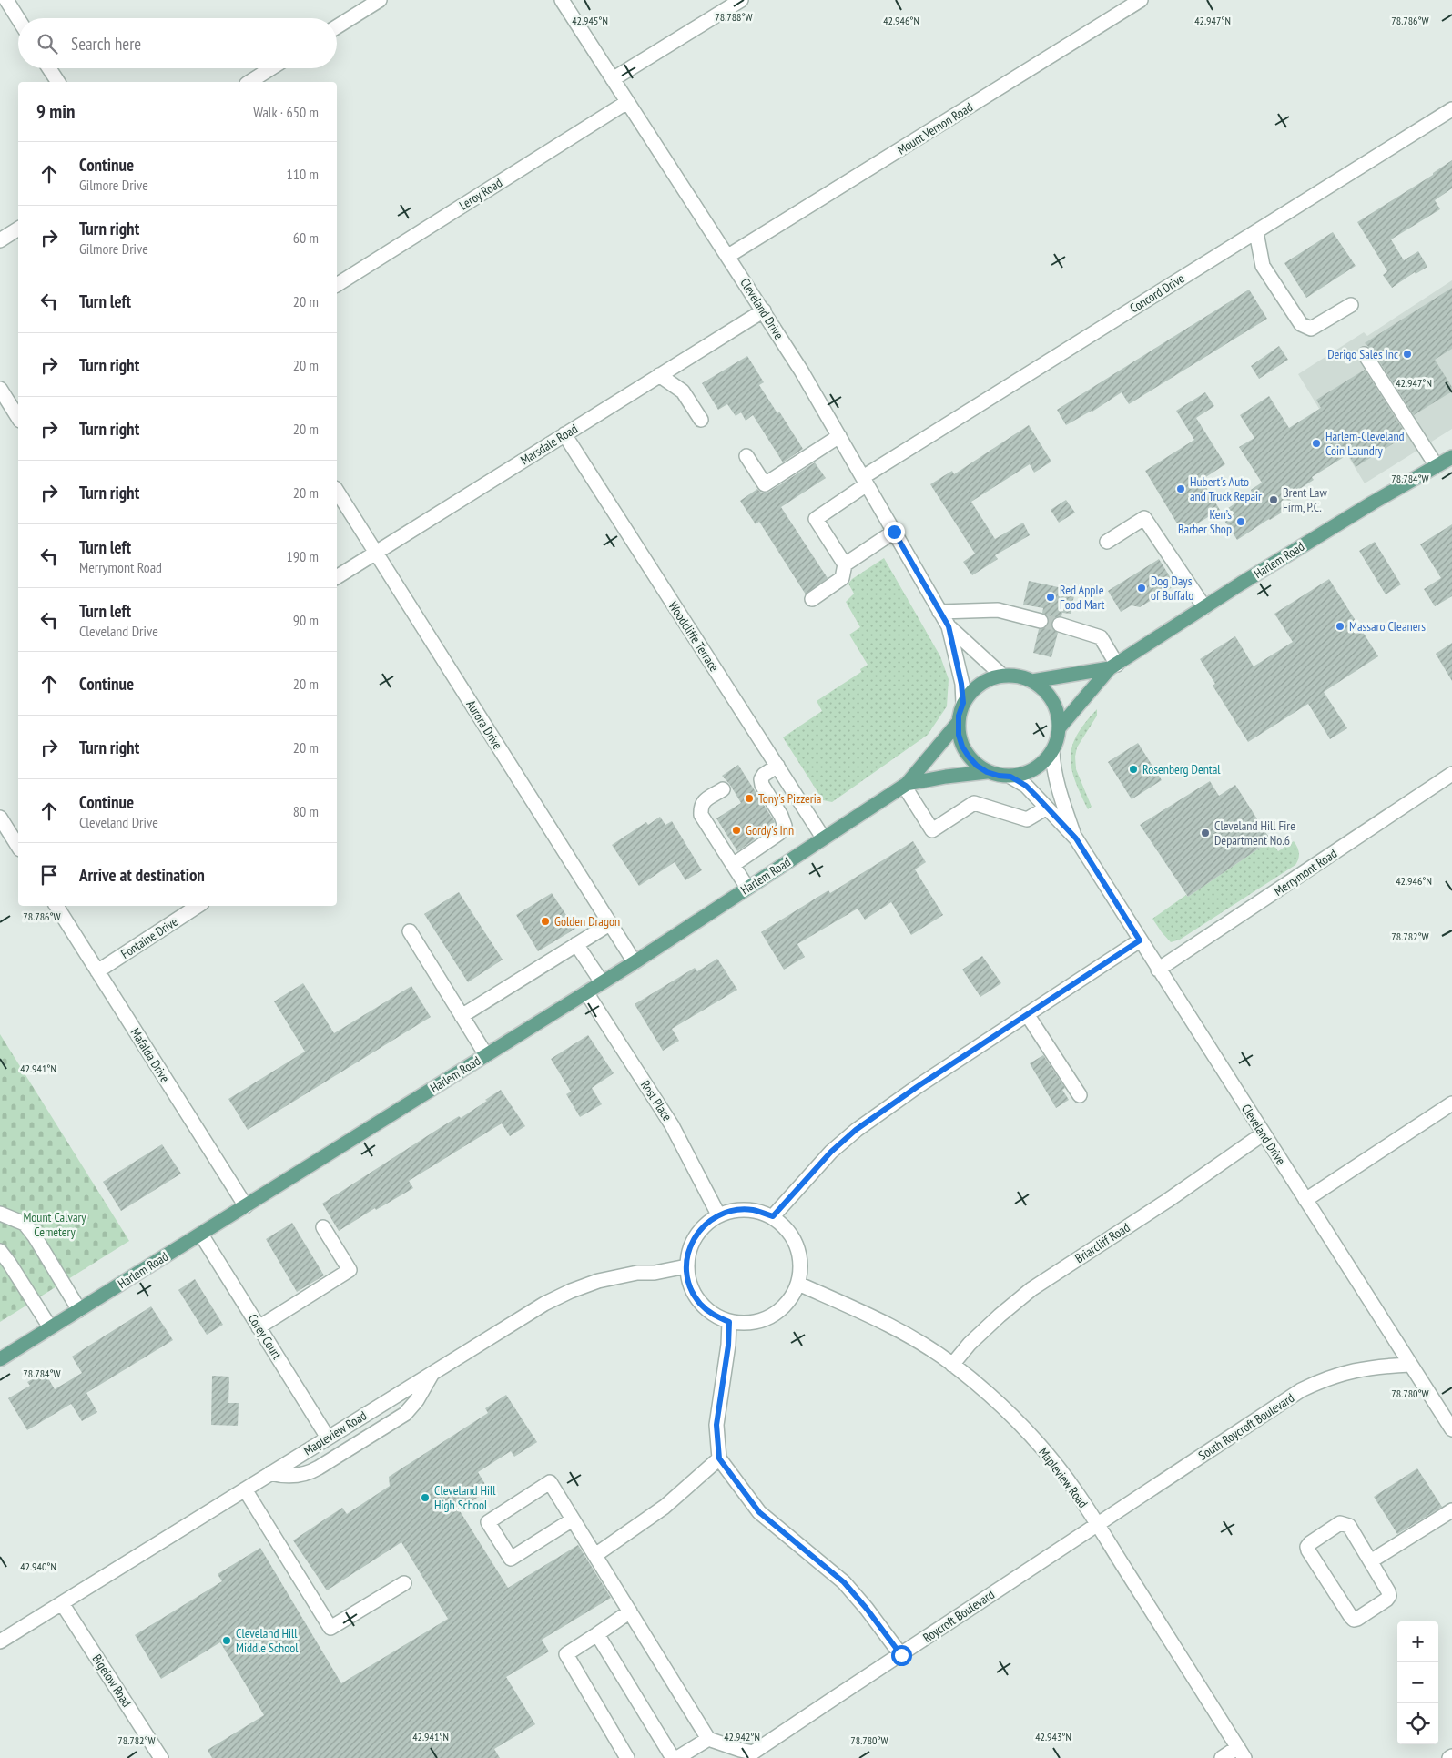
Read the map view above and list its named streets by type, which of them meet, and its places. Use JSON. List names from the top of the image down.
{
  "streets": {
    "main road": ["Harlem Road"],
    "street": [
      "Mount Vernon Road",
      "Leroy Road",
      "Concord Drive",
      "Cleveland Drive",
      "Marsdale Road",
      "Woodcliffe Terrace",
      "Aurora Drive",
      "Merrymont Road",
      "Fontaine Drive",
      "Mafalda Drive",
      "Rost Place",
      "Briarcliff Road",
      "Corey Court",
      "South Roycroft Boulevard",
      "Mapleview Road",
      "Roycroft Boulevard",
      "Bigelow Road"
    ]
  },
  "crossings": [
    ["Mount Vernon Road", "Cleveland Drive"],
    ["Leroy Road", "Cleveland Drive"],
    ["Concord Drive", "Cleveland Drive"],
    ["Cleveland Drive", "Marsdale Road"],
    ["Cleveland Drive", "Harlem Road"],
    ["Cleveland Drive", "Merrymont Road"],
    ["Cleveland Drive", "Briarcliff Road"],
    ["Cleveland Drive", "South Roycroft Boulevard"],
    ["Marsdale Road", "Woodcliffe Terrace"],
    ["Marsdale Road", "Aurora Drive"],
    ["Harlem Road", "Woodcliffe Terrace"],
    ["Harlem Road", "Aurora Drive"],
    ["Harlem Road", "Mafalda Drive"],
    ["Harlem Road", "Rost Place"],
    ["Harlem Road", "Corey Court"],
    ["Fontaine Drive", "Mafalda Drive"],
    ["Rost Place", "Mapleview Road"],
    ["Briarcliff Road", "Mapleview Road"],
    ["Corey Court", "Mapleview Road"],
    ["South Roycroft Boulevard", "Mapleview Road"],
    ["South Roycroft Boulevard", "Roycroft Boulevard"],
    ["Mapleview Road", "Roycroft Boulevard"],
    ["Mapleview Road", "Bigelow Road"]
  ],
  "parks": ["Mount Calvary Cemetery"],
  "places": [
    "Derigo Sales Inc",
    "Harlem-Cleveland Coin Laundry",
    "Hubert's Auto and Truck Repair",
    "Brent Law Firm, P.C.",
    "Ken’s Barber Shop",
    "Dog Days of Buffalo",
    "Red Apple Food Mart",
    "Massaro Cleaners",
    "Rosenberg Dental",
    "Tony's Pizzeria",
    "Gordy's Inn",
    "Cleveland Hill Fire Department No.6",
    "Golden Dragon",
    "Cleveland Hill High School",
    "Cleveland Hill Middle School"
  ],
  "page": {
    "search": "Search here",
    "heading": ["9 min", "Walk · 650 m"],
    "list": [
      ["Continue", "Gilmore Drive", "110 m"],
      ["Turn right", "Gilmore Drive", "60 m"],
      ["Turn left", "20 m"],
      ["Turn right", "20 m"],
      ["Turn right", "20 m"],
      ["Turn right", "20 m"],
      ["Turn left", "Merrymont Road", "190 m"],
      ["Turn left", "Cleveland Drive", "90 m"],
      ["Continue", "20 m"],
      ["Turn right", "20 m"],
      ["Continue", "Cleveland Drive", "80 m"],
      "Arrive at destination"
    ],
    "map_buttons": ["+", "−"]
  },
  "coordinates": [
    "78.788°W",
    "78.786°W",
    "42.945°N",
    "42.946°N",
    "42.947°N",
    "78.784°W",
    "78.782°W",
    "42.941°N",
    "78.780°W",
    "42.940°N",
    "42.942°N",
    "42.943°N"
  ]
}
